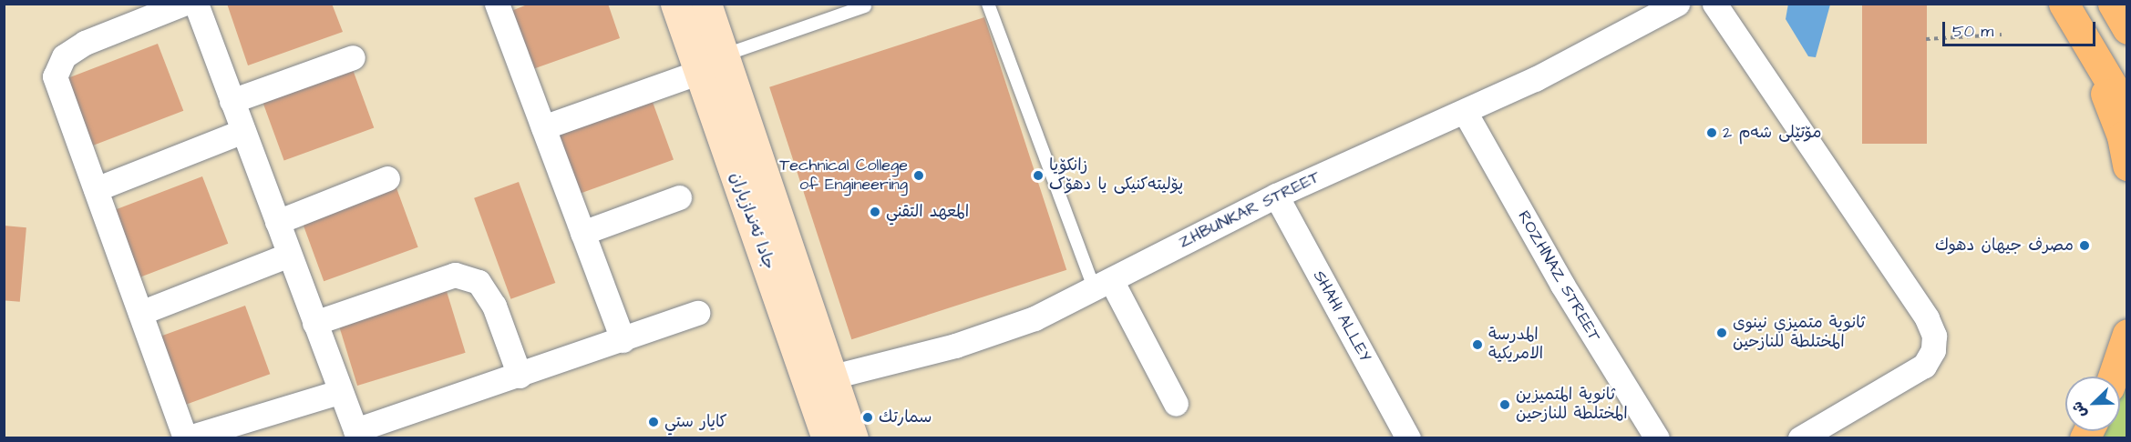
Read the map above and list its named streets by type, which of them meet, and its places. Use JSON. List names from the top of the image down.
{
  "streets": {
    "main road": ["جادا ئەندازیاران"],
    "street": ["ZHBUNKAR STREET", "ROZHNAZ STREET", "SHAHI ALLEY"]
  },
  "crossings": [
    ["ZHBUNKAR STREET", "جادا ئەندازیاران"],
    ["ZHBUNKAR STREET", "ROZHNAZ STREET"],
    ["ZHBUNKAR STREET", "SHAHI ALLEY"]
  ],
  "places": [
    "مۆتێلی شەم 2",
    "Technical College of Engineering",
    "زانکۆیا پۆلیتەکنیکی یا دهۆک",
    "المعهد التقني",
    "مصرف جيهان دهوك",
    "ثانوية متميزي نينوى المختلطة للنازحين",
    "المدرسة الامريكية",
    "ثانوية المتميزين المختلطة للنازحين",
    "سمارتك",
    "كايار ستي"
  ],
  "scale_bar": "50 m",
  "north": "bottom left"
}
